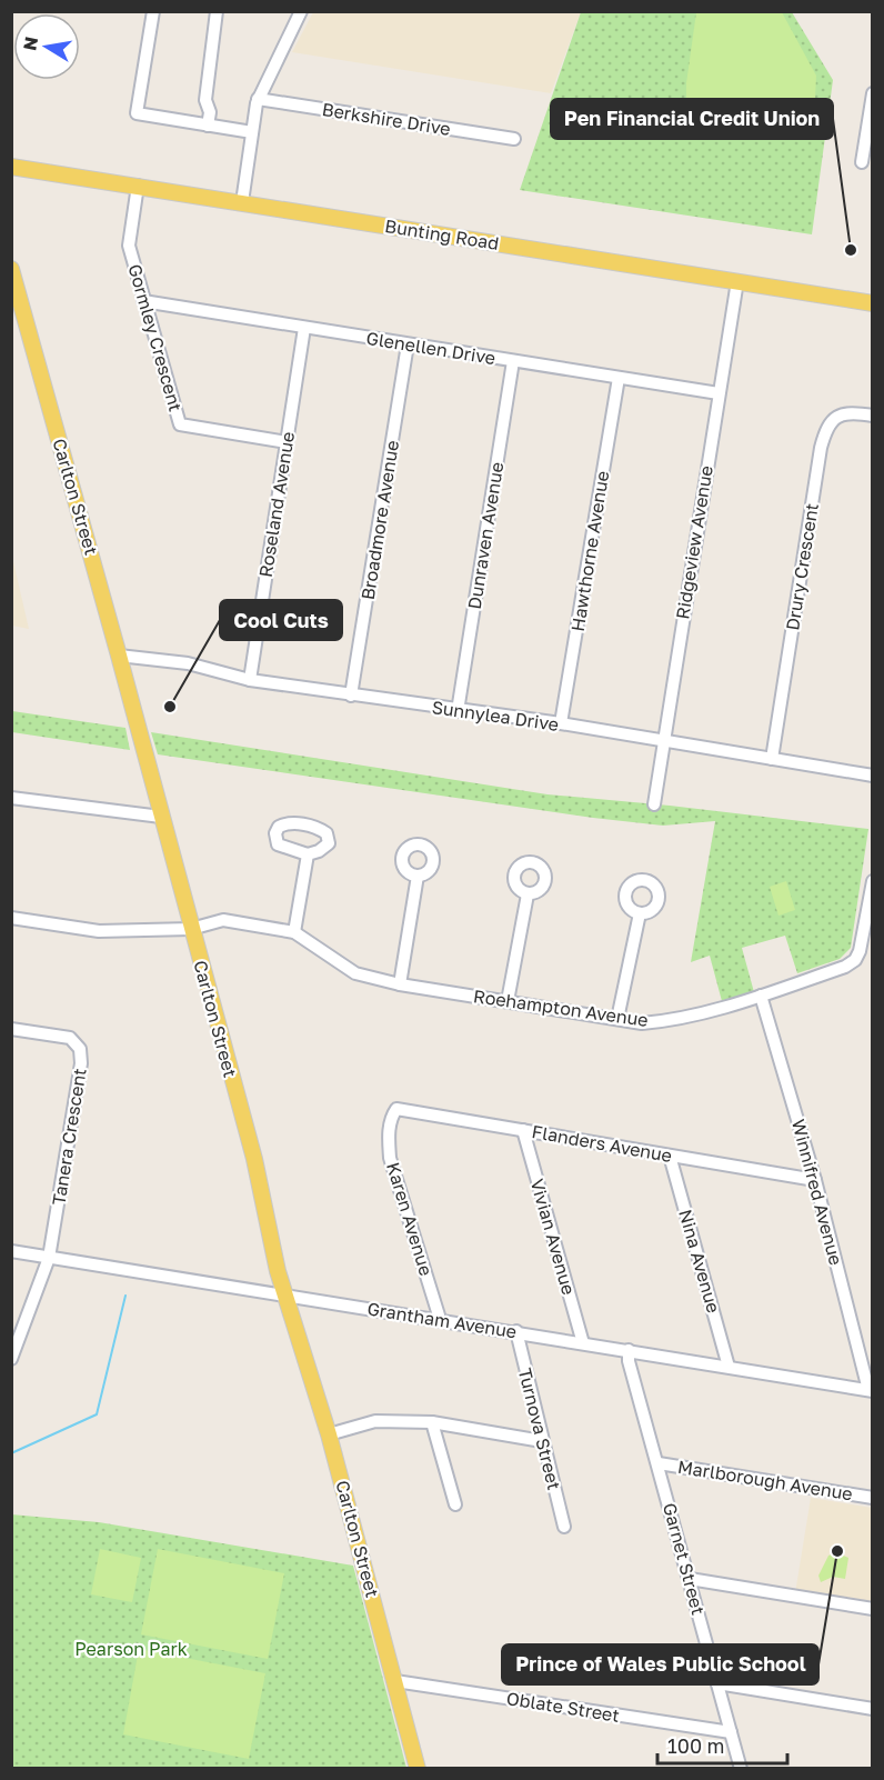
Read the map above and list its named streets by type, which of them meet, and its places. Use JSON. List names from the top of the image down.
{
  "streets": {
    "main road": ["Bunting Road", "Carlton Street"],
    "street": [
      "Berkshire Drive",
      "Gormley Crescent",
      "Glenellen Drive",
      "Roseland Avenue",
      "Broadmore Avenue",
      "Dunraven Avenue",
      "Ridgeview Avenue",
      "Hawthorne Avenue",
      "Drury Crescent",
      "Sunnylea Drive",
      "Roehampton Avenue",
      "Tanera Crescent",
      "Flanders Avenue",
      "Winnifred Avenue",
      "Karen Avenue",
      "Vivian Avenue",
      "Nina Avenue",
      "Grantham Avenue",
      "Turnova Street",
      "Marlborough Avenue",
      "Garnet Street",
      "Oblate Street"
    ]
  },
  "crossings": [
    ["Bunting Road", "Gormley Crescent"],
    ["Bunting Road", "Ridgeview Avenue"],
    ["Gormley Crescent", "Glenellen Drive"],
    ["Gormley Crescent", "Roseland Avenue"],
    ["Glenellen Drive", "Roseland Avenue"],
    ["Glenellen Drive", "Broadmore Avenue"],
    ["Glenellen Drive", "Dunraven Avenue"],
    ["Glenellen Drive", "Ridgeview Avenue"],
    ["Glenellen Drive", "Hawthorne Avenue"],
    ["Carlton Street", "Sunnylea Drive"],
    ["Carlton Street", "Roehampton Avenue"],
    ["Carlton Street", "Grantham Avenue"],
    ["Carlton Street", "Oblate Street"],
    ["Roseland Avenue", "Sunnylea Drive"],
    ["Broadmore Avenue", "Sunnylea Drive"],
    ["Dunraven Avenue", "Sunnylea Drive"],
    ["Ridgeview Avenue", "Sunnylea Drive"],
    ["Hawthorne Avenue", "Sunnylea Drive"],
    ["Drury Crescent", "Sunnylea Drive"],
    ["Roehampton Avenue", "Winnifred Avenue"],
    ["Tanera Crescent", "Grantham Avenue"],
    ["Flanders Avenue", "Winnifred Avenue"],
    ["Flanders Avenue", "Karen Avenue"],
    ["Flanders Avenue", "Vivian Avenue"],
    ["Flanders Avenue", "Nina Avenue"],
    ["Winnifred Avenue", "Grantham Avenue"],
    ["Karen Avenue", "Grantham Avenue"],
    ["Vivian Avenue", "Grantham Avenue"],
    ["Nina Avenue", "Grantham Avenue"],
    ["Grantham Avenue", "Turnova Street"],
    ["Grantham Avenue", "Garnet Street"],
    ["Marlborough Avenue", "Garnet Street"],
    ["Garnet Street", "Oblate Street"]
  ],
  "parks": ["Pearson Park"],
  "places": ["Pen Financial Credit Union", "Cool Cuts", "Prince of Wales Public School"],
  "scale_bar": "100 m",
  "north": "left"
}
